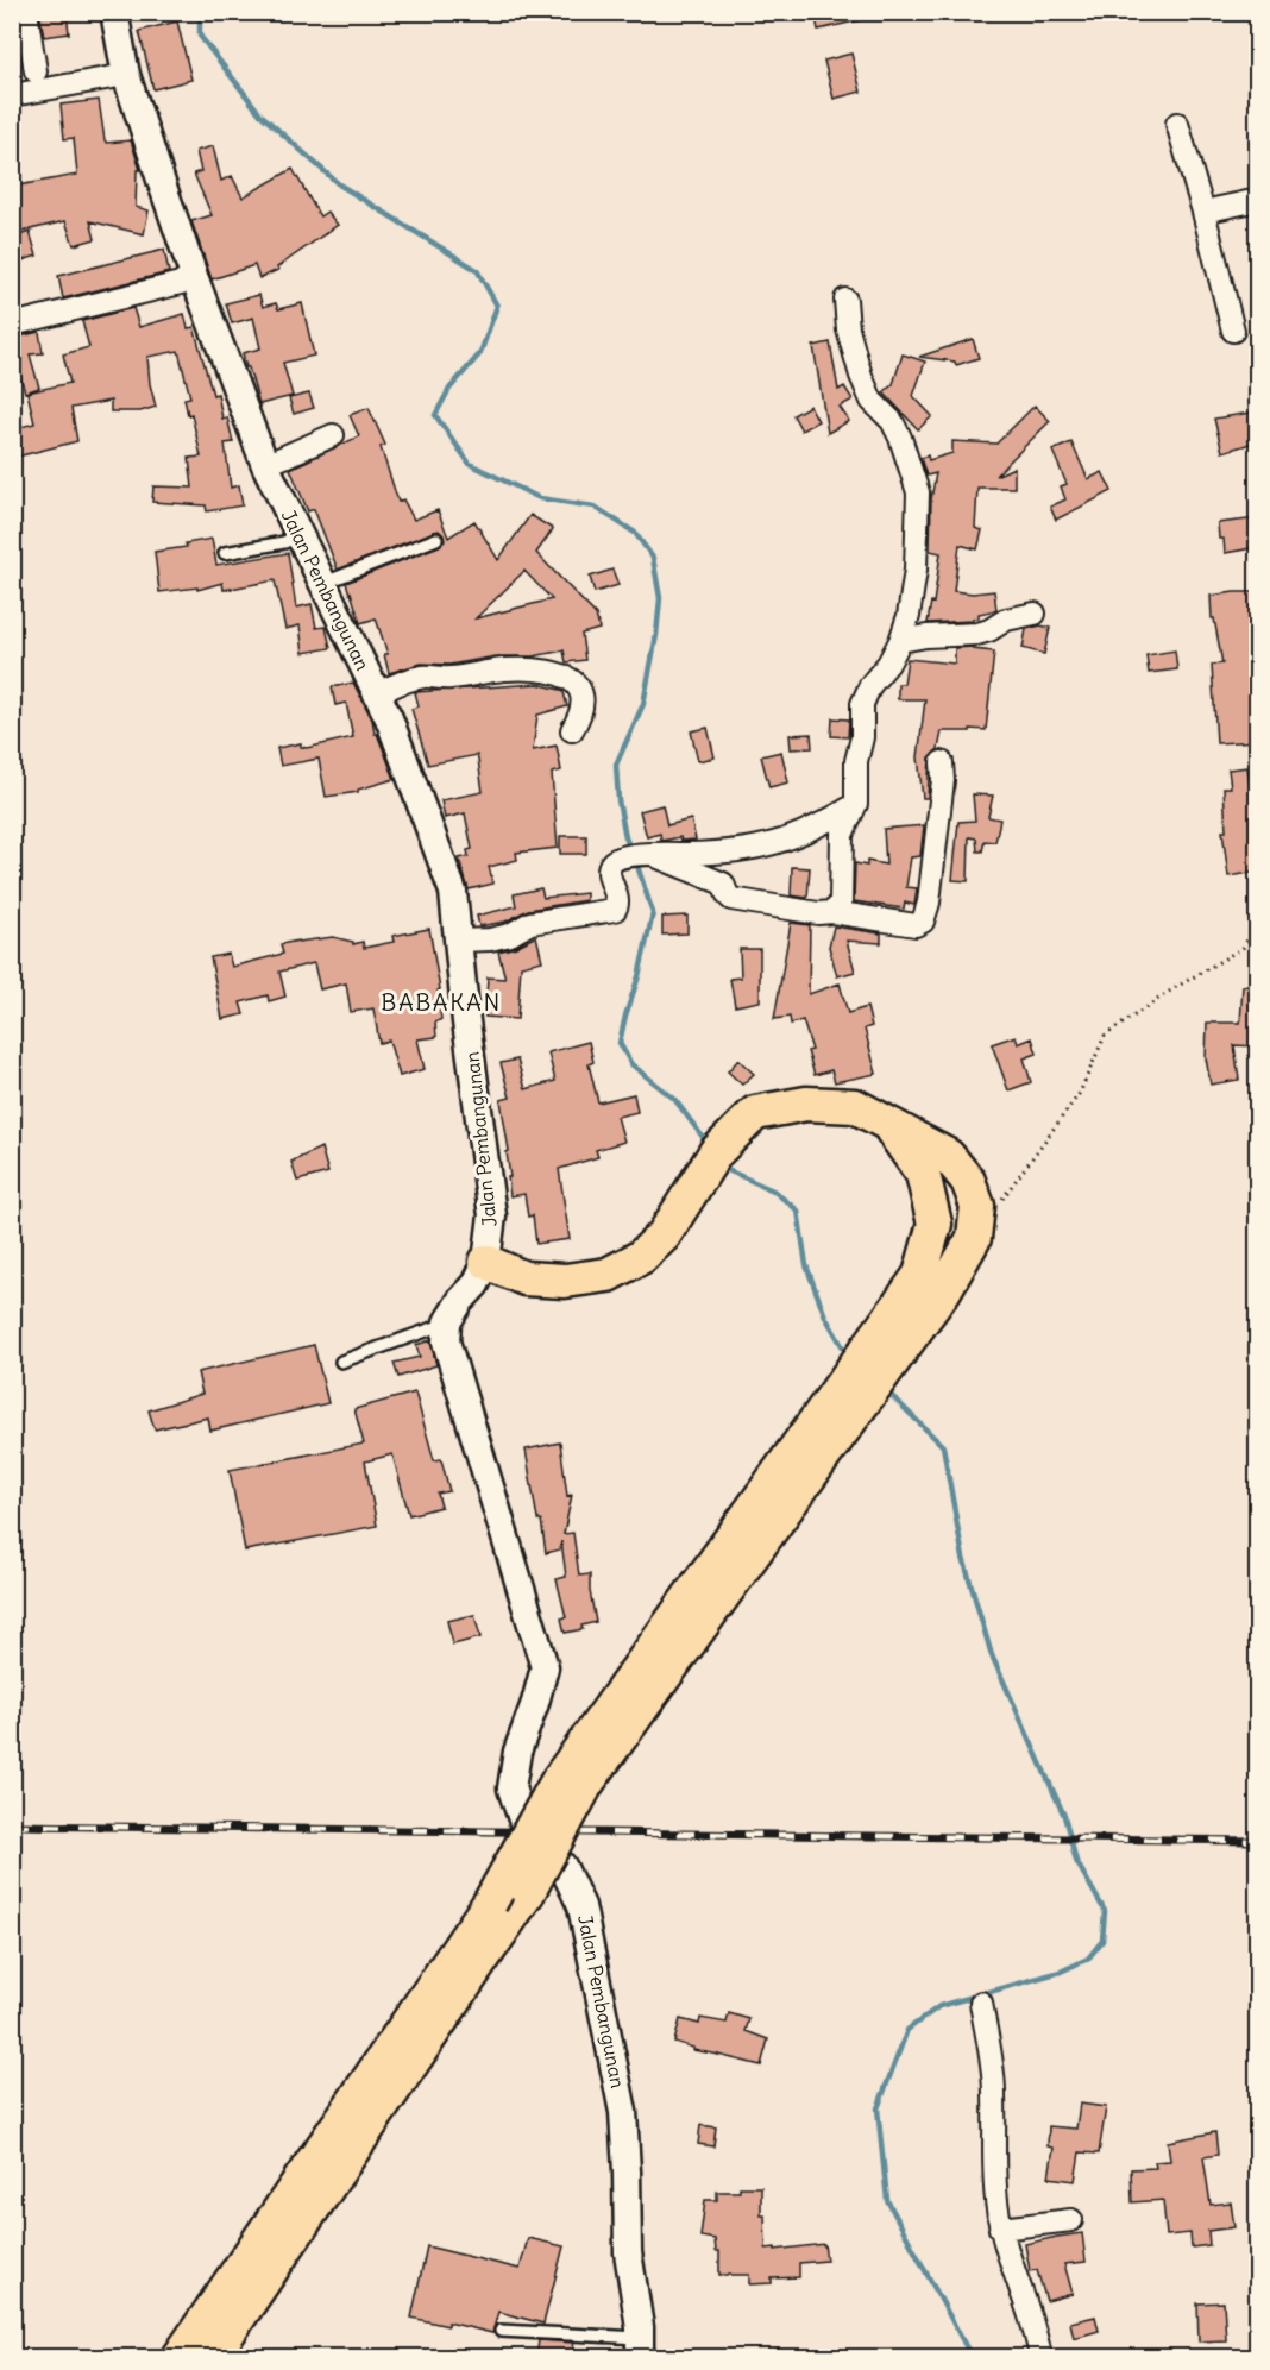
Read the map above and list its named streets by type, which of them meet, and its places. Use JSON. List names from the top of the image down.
{
  "streets": {
    "street": ["Jalan Pembangunan"]
  },
  "districts": ["BABAKAN"]
}
